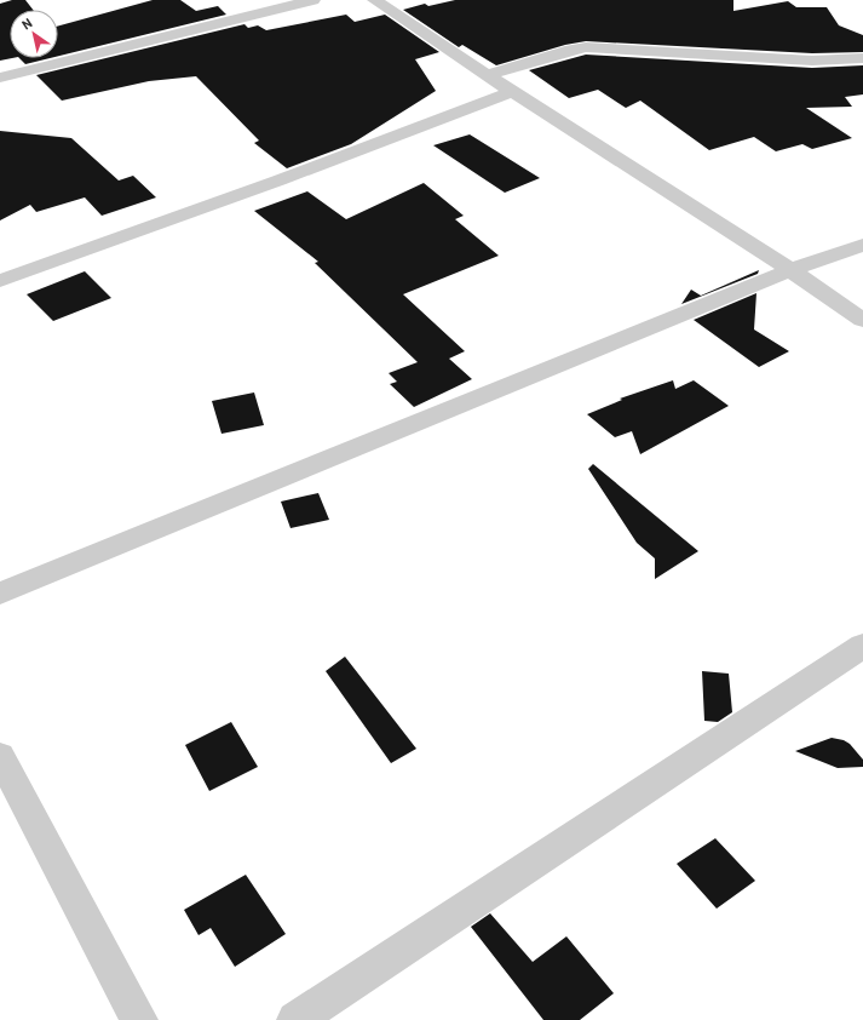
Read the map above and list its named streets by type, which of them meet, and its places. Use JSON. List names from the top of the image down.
{
  "north": "top left"
}
